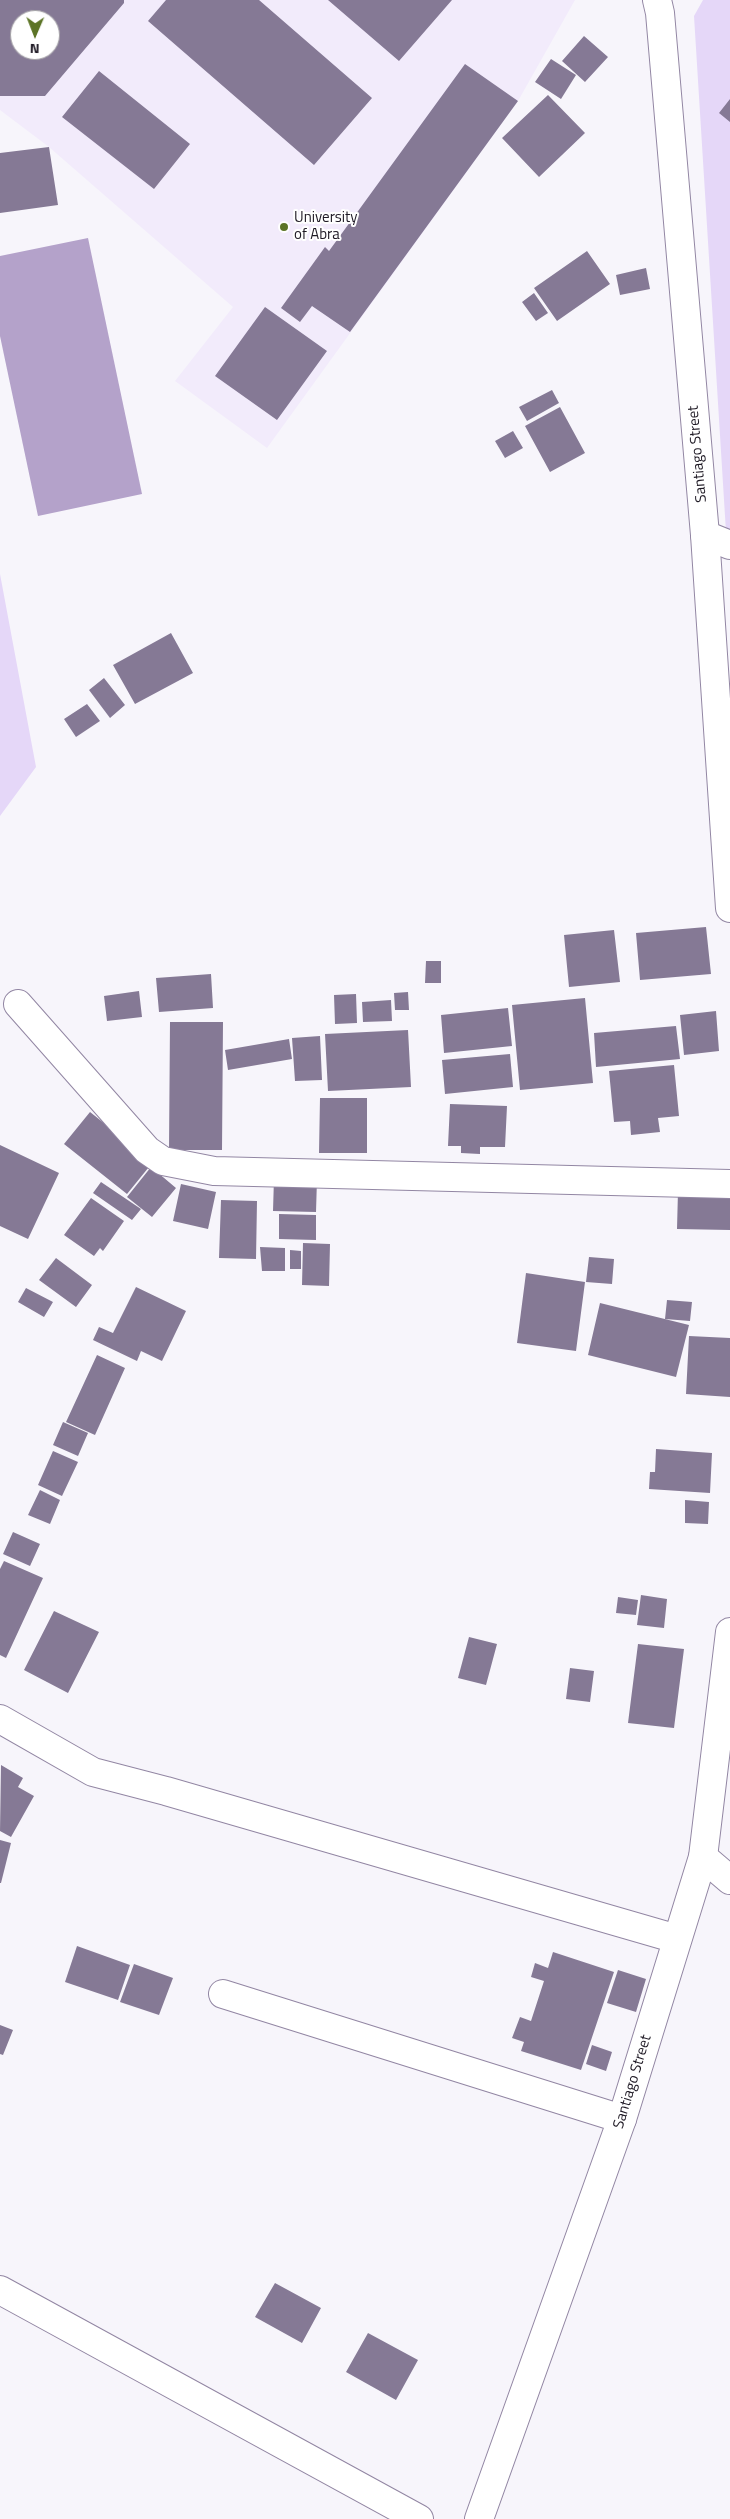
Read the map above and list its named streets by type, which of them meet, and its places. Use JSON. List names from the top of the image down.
{
  "streets": {
    "street": ["Santiago Street"]
  },
  "places": ["University of Abra"],
  "north": "bottom"
}
